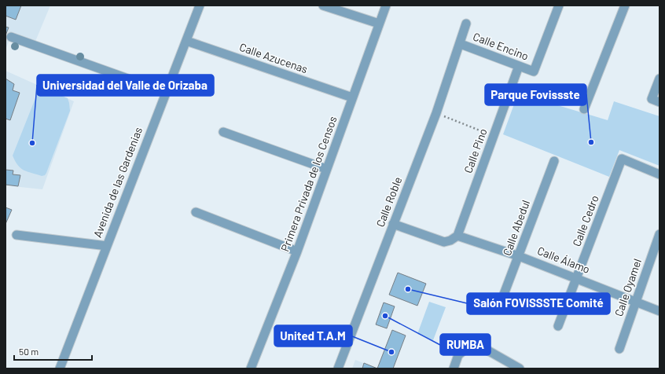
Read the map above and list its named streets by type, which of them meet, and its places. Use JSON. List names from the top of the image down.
{
  "streets": {
    "street": [
      "Calle Encino",
      "Calle Azucenas",
      "Calle Pino",
      "Avenida de las Gardenias",
      "Primera Privada de los Censos",
      "Calle Roble",
      "Calle Cedro",
      "Calle Abedul",
      "Calle Álamo",
      "Calle Oyamel"
    ]
  },
  "crossings": [
    ["Calle Encino", "Calle Pino"],
    ["Calle Encino", "Calle Roble"],
    ["Calle Azucenas", "Avenida de las Gardenias"],
    ["Calle Azucenas", "Primera Privada de los Censos"],
    ["Calle Pino", "Calle Álamo"],
    ["Calle Roble", "Calle Álamo"],
    ["Calle Cedro", "Calle Álamo"],
    ["Calle Abedul", "Calle Álamo"],
    ["Calle Álamo", "Calle Oyamel"]
  ],
  "places": [
    "Parque Fovissste",
    "Universidad del Valle de Orizaba",
    "Salón FOVISSSTE Comité",
    "RUMBA",
    "United T.A.M"
  ],
  "scale_bar": "50 m"
}
